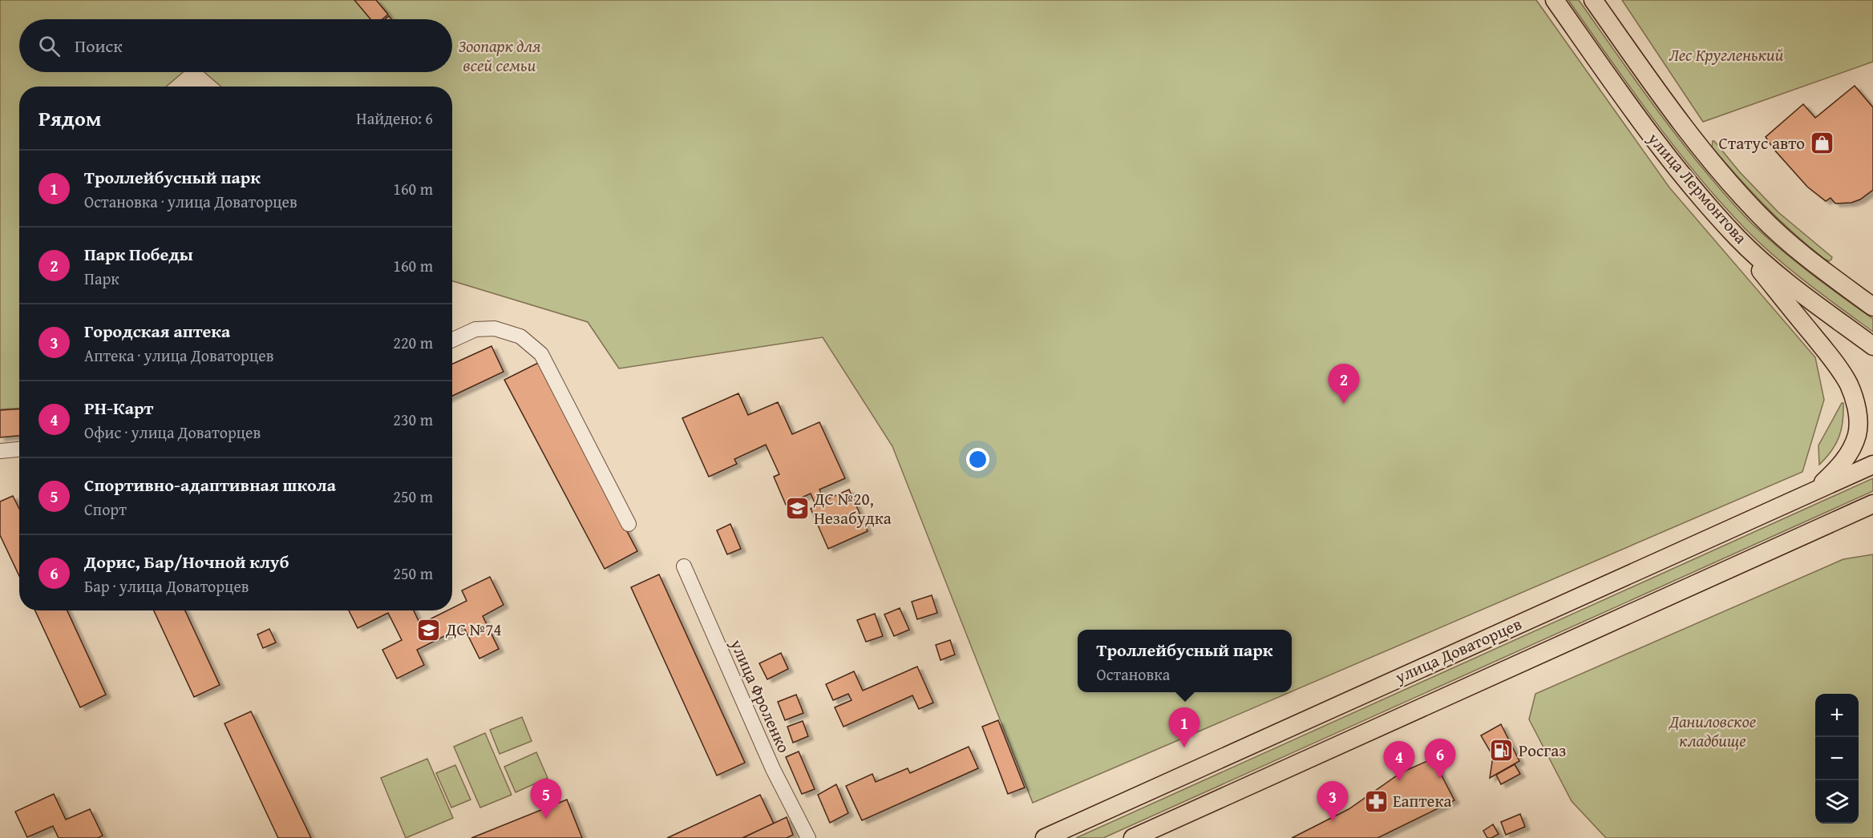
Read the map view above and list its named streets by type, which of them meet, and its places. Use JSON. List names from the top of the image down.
{
  "streets": {
    "main road": ["улица Лермонтова", "улица Доваторцев"],
    "street": ["улица Фроленко"]
  },
  "parks": ["Зоопарк для всей семьи", "Лес Кругленький", "Даниловское кладбище"],
  "places": {
    "shop": ["Статус авто"],
    "school or university": ["ДС №20, Незабудка", "ДС №74"],
    "fuel station": ["Росгаз"],
    "pharmacy": ["Еаптека"]
  },
  "page": {
    "search": "Поиск",
    "heading": ["Рядом", "Найдено: 6"],
    "list": [
      {
        "mark": "1",
        "name": "Троллейбусный парк",
        "note": "Остановка · улица Доваторцев",
        "value": "160 m"
      },
      {
        "mark": "2",
        "name": "Парк Победы",
        "note": "Парк",
        "value": "160 m"
      },
      {
        "mark": "3",
        "name": "Городская аптека",
        "note": "Аптека · улица Доваторцев",
        "value": "220 m"
      },
      {
        "mark": "4",
        "name": "РН-Карт",
        "note": "Офис · улица Доваторцев",
        "value": "230 m"
      },
      {
        "mark": "5",
        "name": "Спортивно-адаптивная школа",
        "note": "Спорт",
        "value": "250 m"
      },
      {
        "mark": "6",
        "name": "Дорис, Бар/Ночной клуб",
        "note": "Бар · улица Доваторцев",
        "value": "250 m"
      }
    ],
    "pins": [
      "2",
      "1",
      "6",
      "4",
      "5",
      "3"
    ],
    "popup": ["Троллейбусный парк", "Остановка"],
    "map_buttons": ["+", "−"]
  }
}
